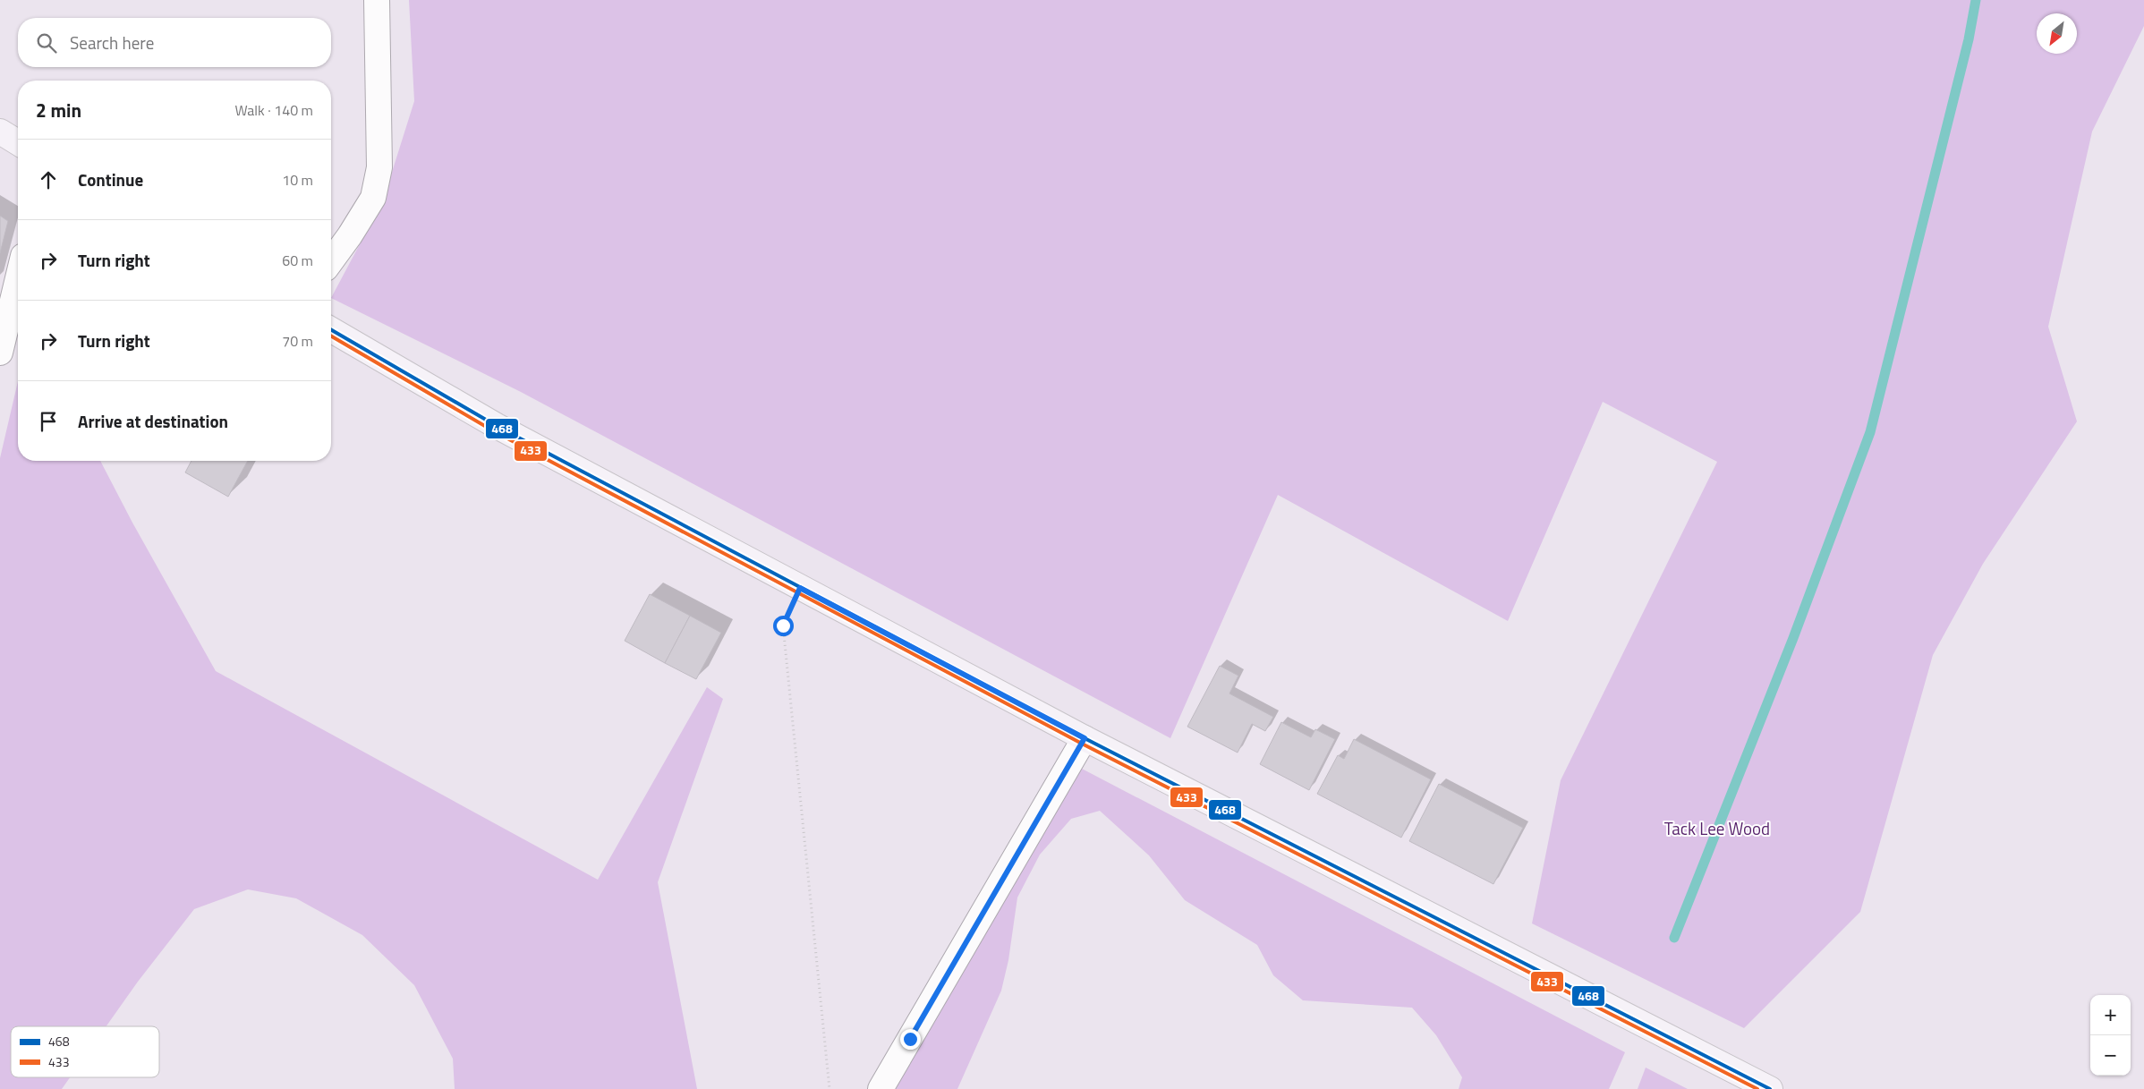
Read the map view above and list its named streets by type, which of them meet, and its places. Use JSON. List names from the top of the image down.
{
  "parks": ["Tack Lee Wood"],
  "lines": ["transit line 468", "transit line 433"],
  "legend": ["468", "433"],
  "north": "bottom left",
  "page": {
    "search": "Search here",
    "heading": ["2 min", "Walk · 140 m"],
    "list": [
      ["Continue", "10 m"],
      ["Turn right", "60 m"],
      ["Turn right", "70 m"],
      "Arrive at destination"
    ],
    "map_buttons": ["+", "−"]
  }
}
